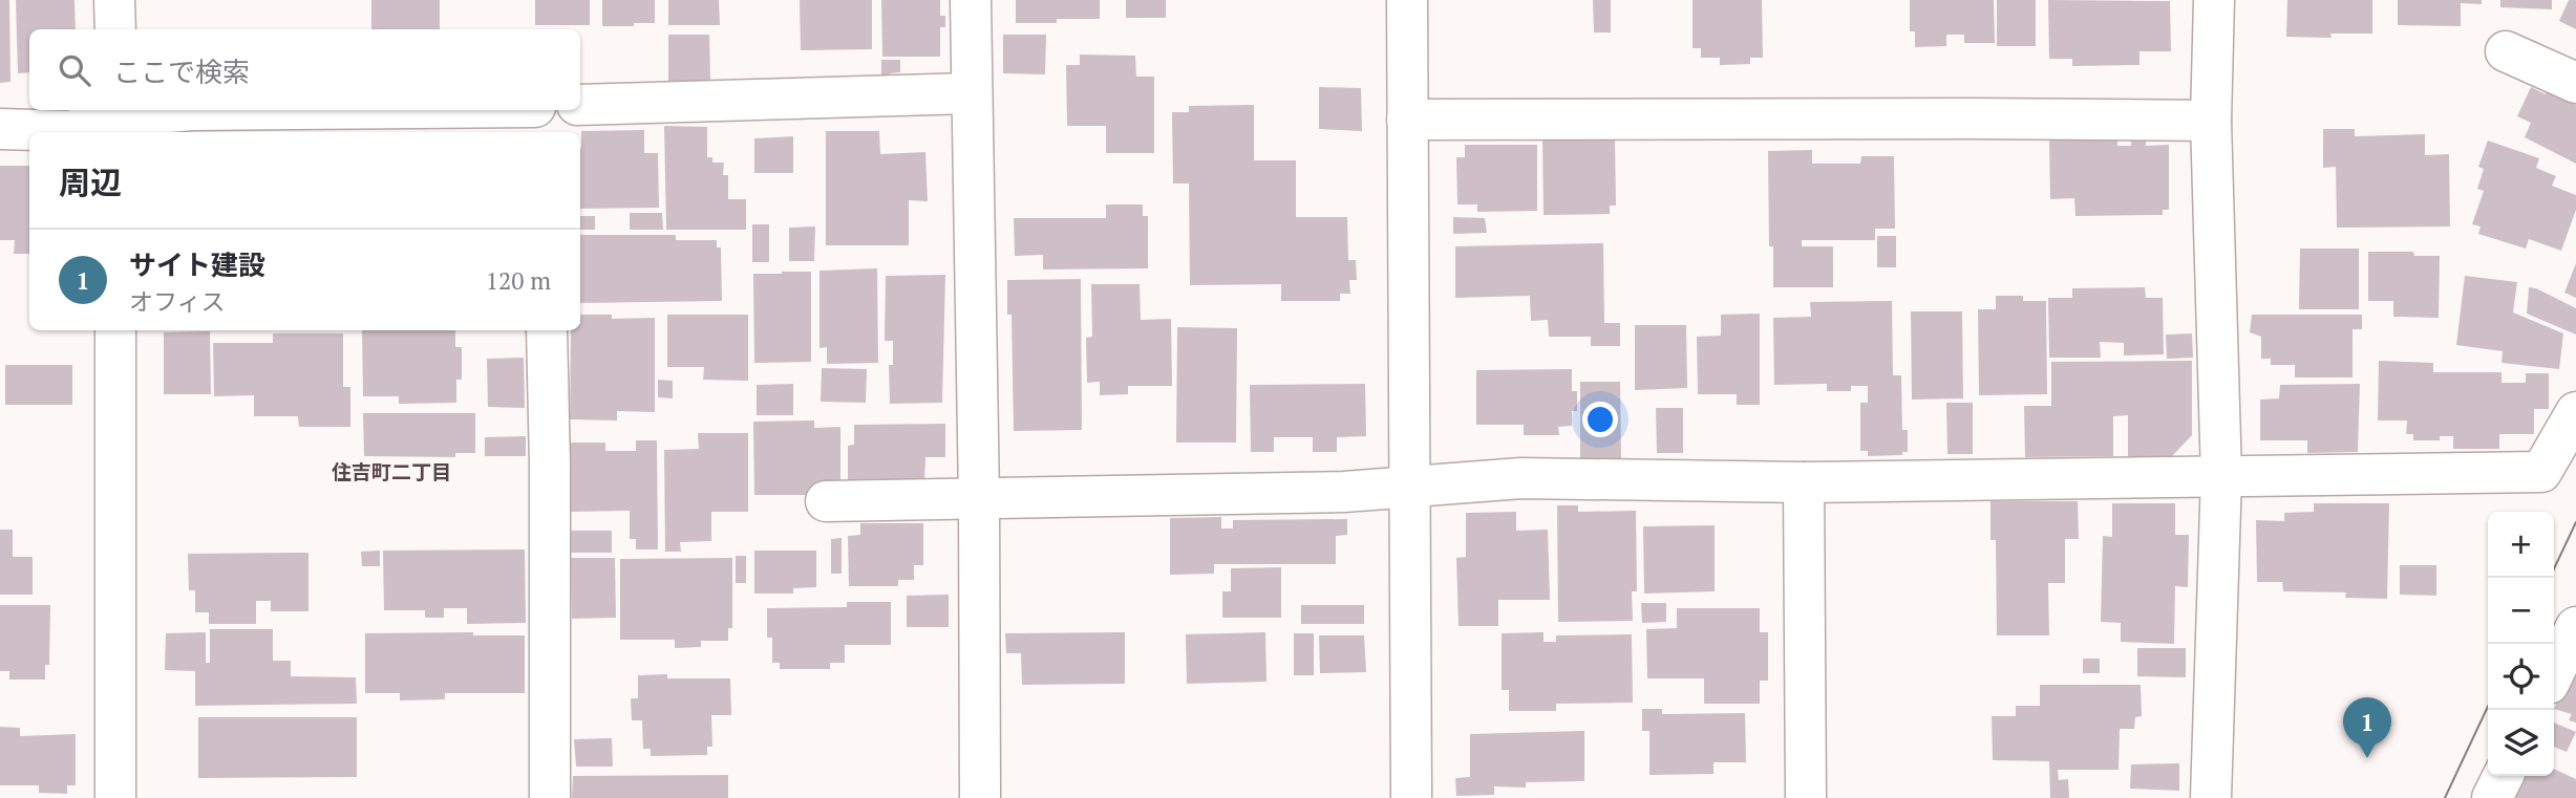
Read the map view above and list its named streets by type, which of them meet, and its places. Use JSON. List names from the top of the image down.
{
  "districts": ["住吉町二丁目"],
  "page": {
    "search": "ここで検索",
    "heading": "周辺",
    "list": [
      {
        "mark": "1",
        "name": "サイト建設",
        "note": "オフィス",
        "value": "120 m"
      }
    ],
    "map_buttons": ["+", "−"],
    "pins": "1"
  }
}
